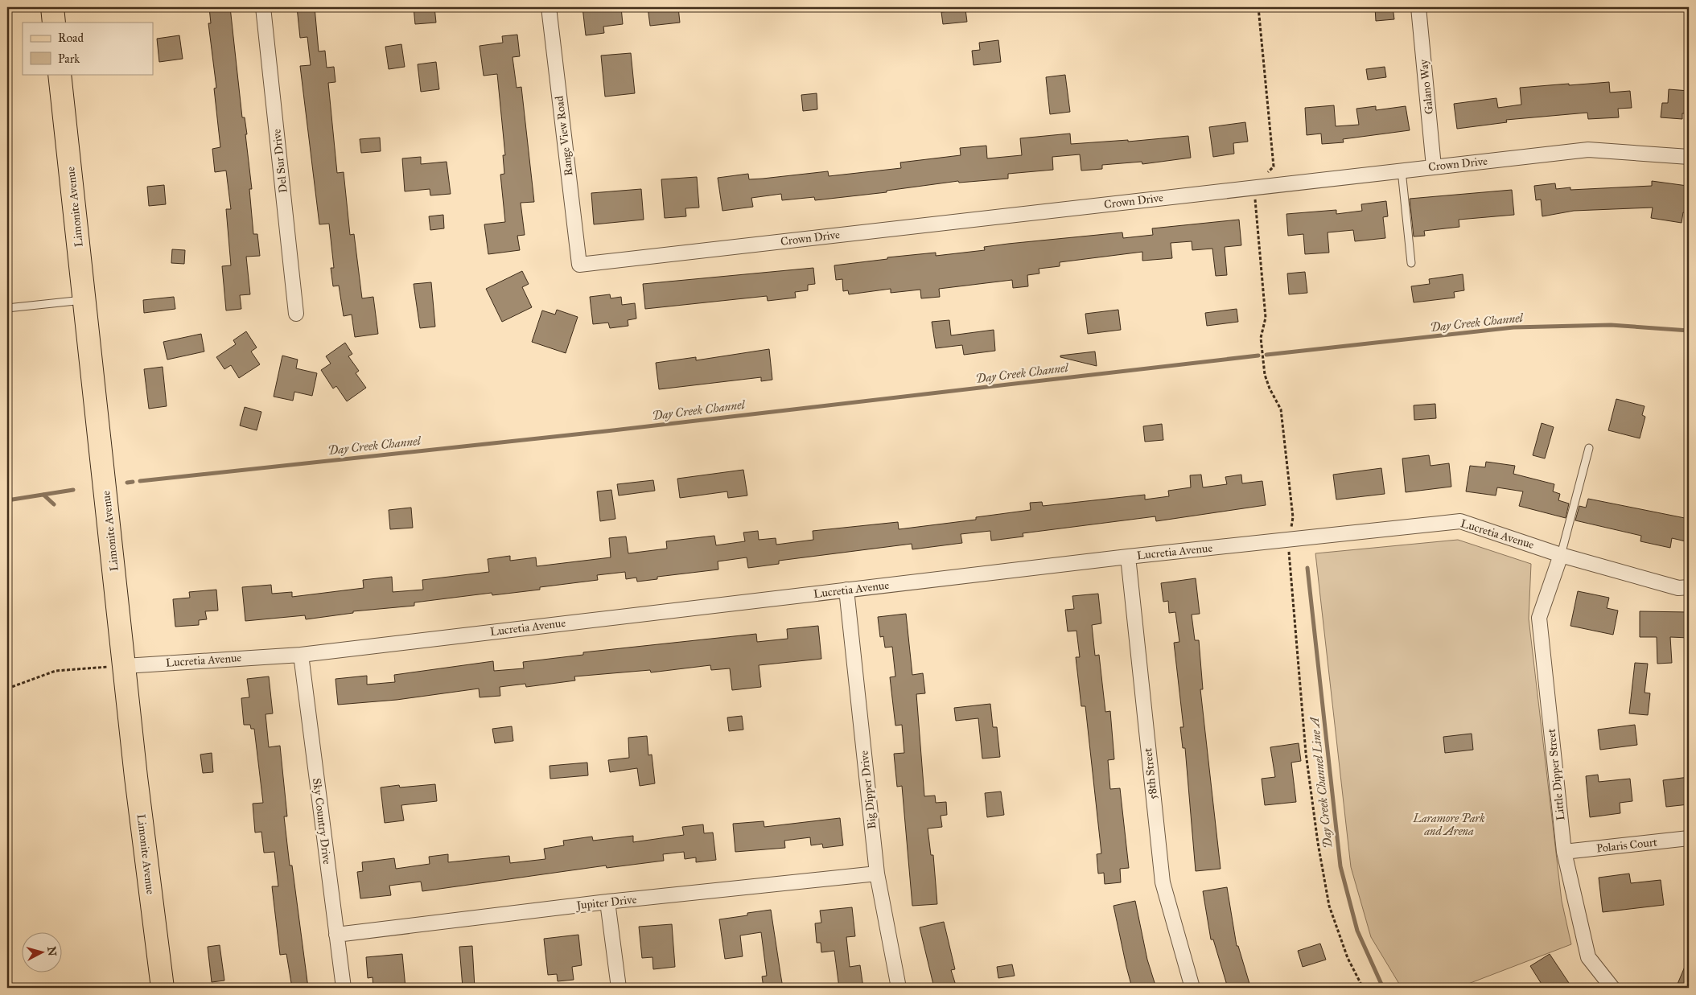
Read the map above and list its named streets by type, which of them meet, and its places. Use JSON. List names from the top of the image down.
{
  "streets": {
    "main road": ["Limonite Avenue"],
    "street": [
      "Galano Way",
      "Range View Road",
      "Del Sur Drive",
      "Crown Drive",
      "Lucretia Avenue",
      "58th Street",
      "Little Dipper Street",
      "Big Dipper Drive",
      "Sky Country Drive",
      "Polaris Court",
      "Jupiter Drive"
    ]
  },
  "crossings": [
    ["Galano Way", "Crown Drive"],
    ["Range View Road", "Crown Drive"],
    ["Limonite Avenue", "Lucretia Avenue"],
    ["Lucretia Avenue", "58th Street"],
    ["Lucretia Avenue", "Little Dipper Street"],
    ["Lucretia Avenue", "Big Dipper Drive"],
    ["Lucretia Avenue", "Sky Country Drive"],
    ["Little Dipper Street", "Polaris Court"],
    ["Big Dipper Drive", "Jupiter Drive"],
    ["Sky Country Drive", "Jupiter Drive"]
  ],
  "water": ["Day Creek Channel", "Day Creek Channel Line A"],
  "parks": ["Laramore Park and Arena"],
  "legend": ["Road", "Park"],
  "north": "right"
}
